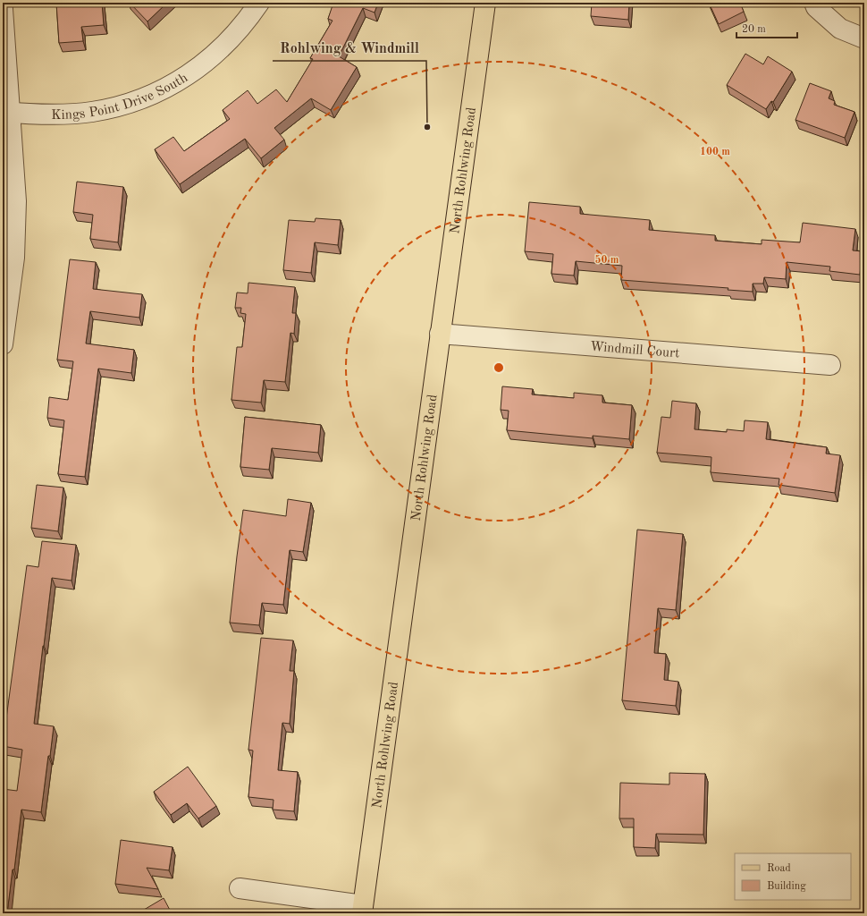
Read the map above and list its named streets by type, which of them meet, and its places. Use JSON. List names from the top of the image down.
{
  "streets": {
    "main road": ["North Rohlwing Road"],
    "street": ["Kings Point Drive South", "Windmill Court"]
  },
  "crossings": [
    ["North Rohlwing Road", "Windmill Court"]
  ],
  "places": ["Rohlwing & Windmill"],
  "legend": ["Road", "Building"],
  "scale_bar": "20 m",
  "rings": ["100 m", "50 m"]
}
